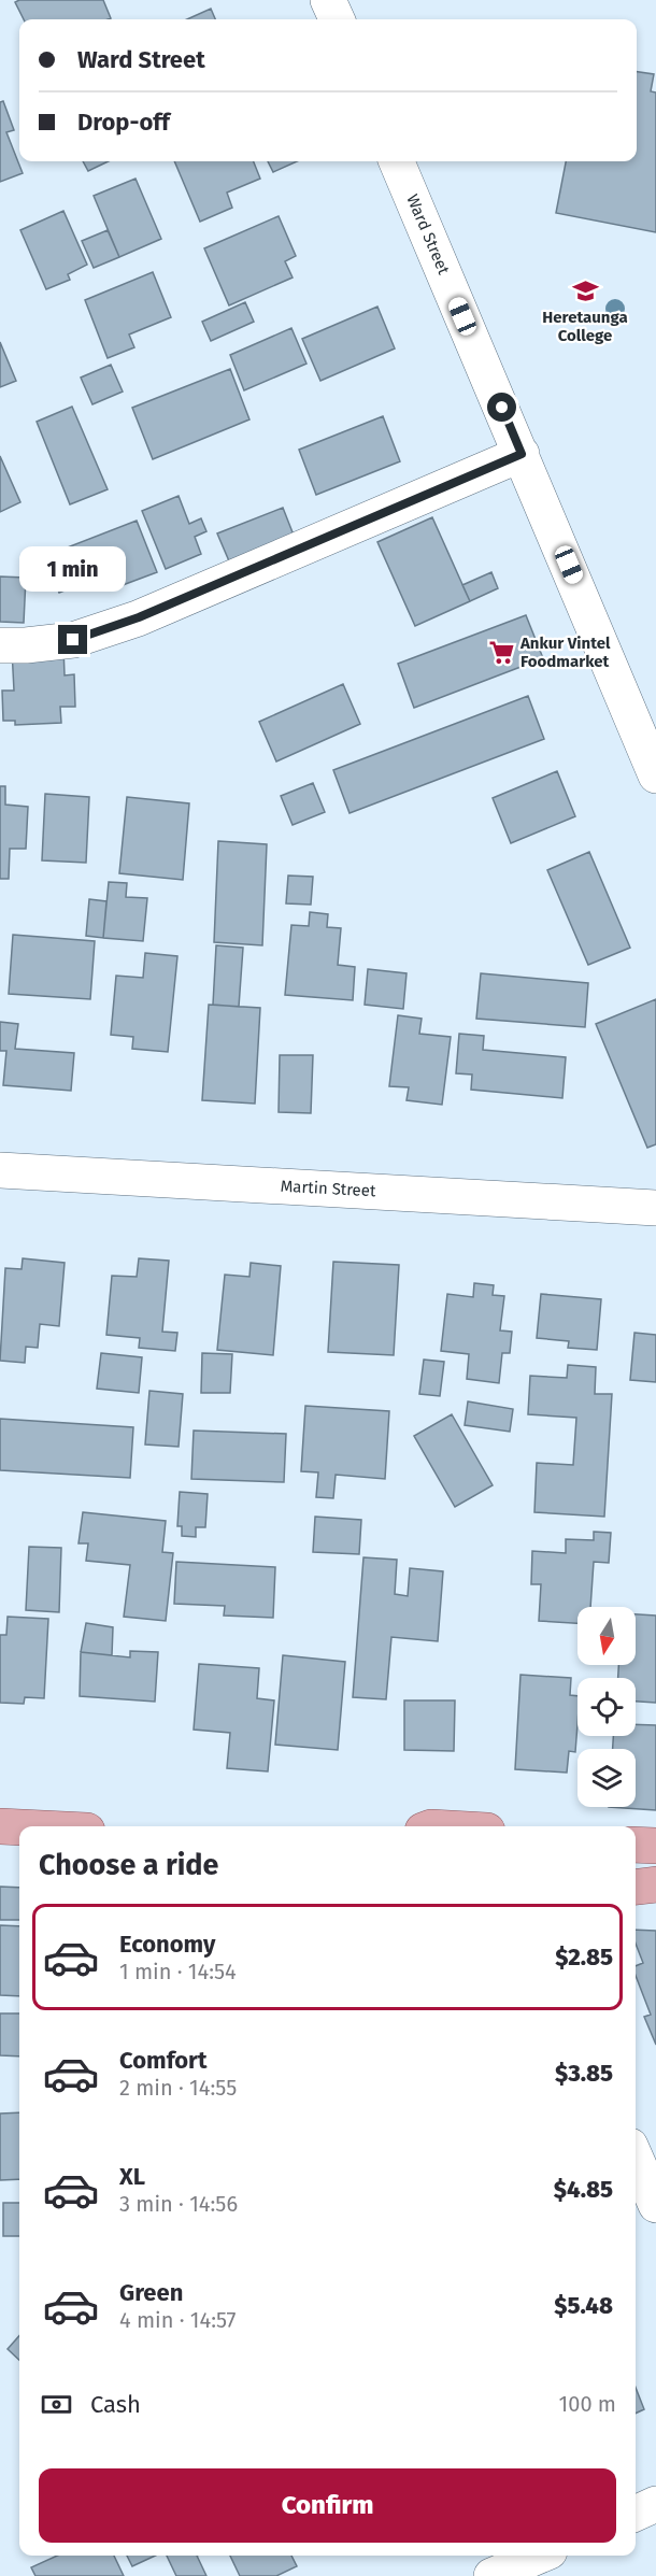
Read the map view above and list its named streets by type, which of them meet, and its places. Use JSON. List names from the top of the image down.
{
  "streets": {
    "street": ["Ward Street", "Martin Street"]
  },
  "places": {
    "school or university": ["Heretaunga College"],
    "supermarket": ["Ankur Vintel Foodmarket"]
  },
  "north": "bottom",
  "page": {
    "banner": ["Ward Street", "Drop-off"],
    "bubble": "1 min",
    "heading": "Choose a ride",
    "list": [
      {
        "name": "Economy",
        "note": "1 min · 14:54",
        "value": "$2.85"
      },
      {
        "name": "Comfort",
        "note": "2 min · 14:55",
        "value": "$3.85"
      },
      {
        "name": "XL",
        "note": "3 min · 14:56",
        "value": "$4.85"
      },
      {
        "name": "Green",
        "note": "4 min · 14:57",
        "value": "$5.48"
      }
    ],
    "pay": ["Cash", "100 m"],
    "buttons": "Confirm"
  }
}
